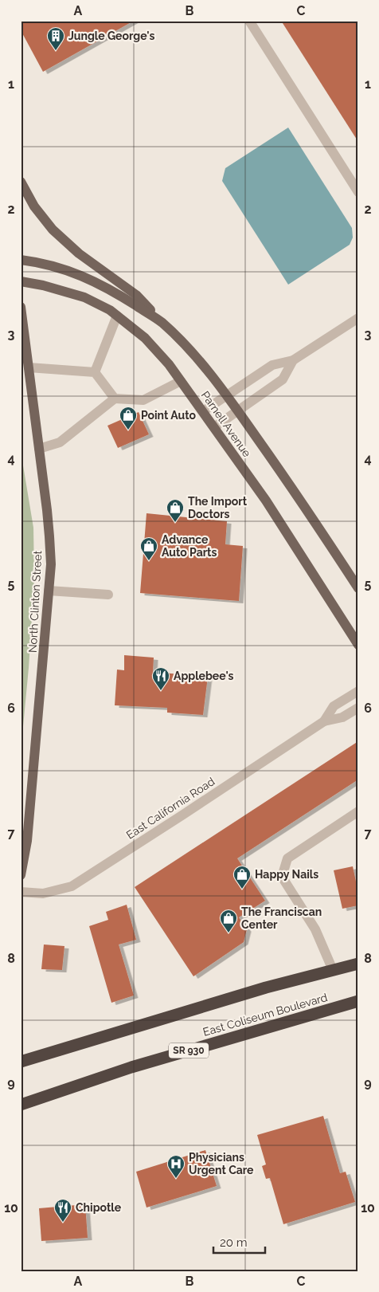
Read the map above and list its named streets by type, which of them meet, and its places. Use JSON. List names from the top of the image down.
{
  "streets": {
    "highway": ["East Coliseum Boulevard", "SR 930"],
    "main road": ["Parnell Avenue", "North Clinton Street"],
    "street": ["East California Road"]
  },
  "places": {
    "building": ["Jungle George's"],
    "shop": [
      "Point Auto",
      "The Import Doctors",
      "Advance Auto Parts",
      "Happy Nails",
      "The Franciscan Center"
    ],
    "restaurant": ["Applebee's", "Chipotle"],
    "hospital": ["Physicians Urgent Care"]
  },
  "scale_bar": "20 m",
  "grid": {
    "columns": ["A", "B", "C"],
    "rows": [
      "1",
      "2",
      "3",
      "4",
      "5",
      "6",
      "7",
      "8",
      "9",
      "10"
    ]
  }
}
